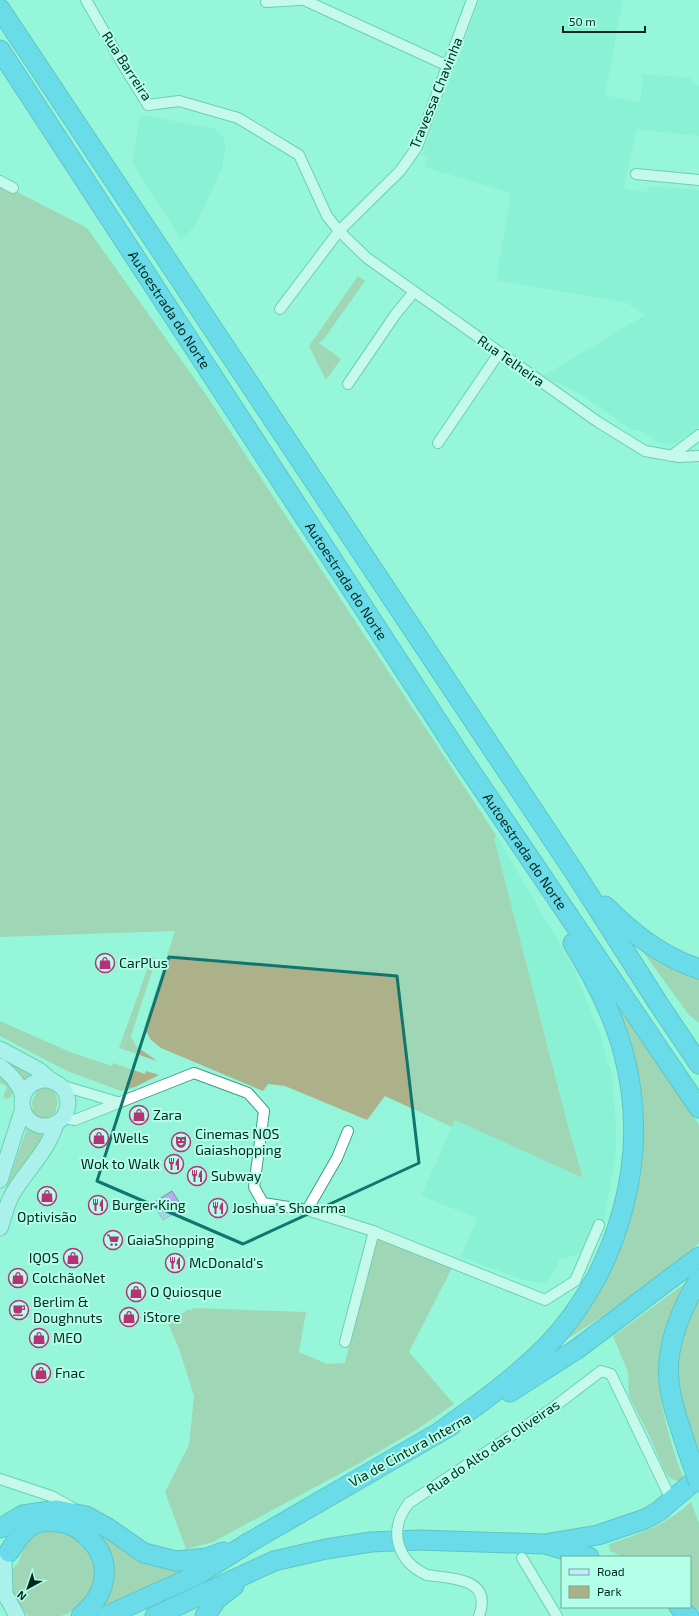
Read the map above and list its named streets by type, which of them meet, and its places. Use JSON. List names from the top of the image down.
{
  "streets": {
    "highway": ["Autoestrada do Norte", "Via de Cintura Interna"],
    "street": [
      "Rua Barreira",
      "Travessa Chavinha",
      "Rua Telheira",
      "Rua do Alto das Oliveiras"
    ]
  },
  "crossings": [
    ["Rua Barreira", "Travessa Chavinha"],
    ["Rua Barreira", "Rua Telheira"],
    ["Travessa Chavinha", "Rua Telheira"]
  ],
  "places": {
    "shop": [
      "CarPlus",
      "Zara",
      "Wells",
      "Optivisão",
      "IQOS",
      "ColchãoNet",
      "O Quiosque",
      "iStore",
      "MEO",
      "Fnac"
    ],
    "theatre": ["Cinemas NOS Gaiashopping"],
    "restaurant": [
      "Wok to Walk",
      "Subway",
      "Burger King",
      "Joshua's Shoarma",
      "McDonald's"
    ],
    "supermarket": ["GaiaShopping"],
    "cafe": ["Berlim & Doughnuts"]
  },
  "legend": ["Road", "Park"],
  "scale_bar": "50 m",
  "north": "bottom left"
}
